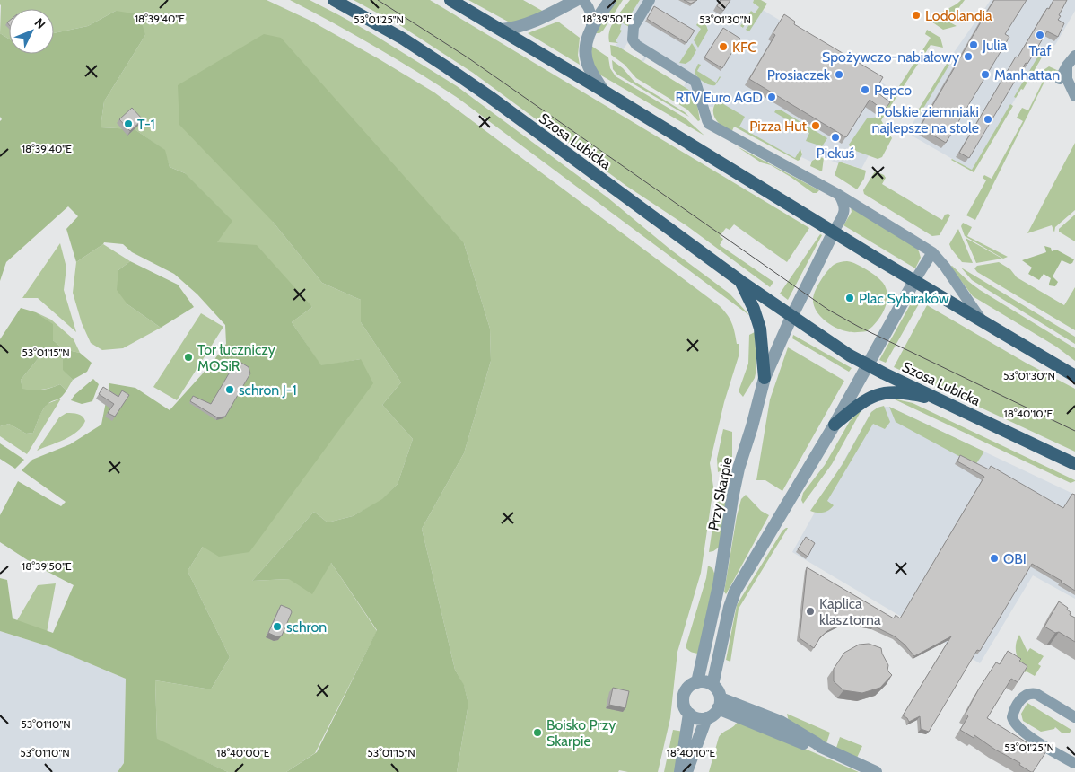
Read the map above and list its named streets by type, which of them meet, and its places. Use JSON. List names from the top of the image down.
{
  "streets": {
    "main road": ["Szosa Lubicka"],
    "street": ["Przy Skarpie"]
  },
  "crossings": [
    ["Szosa Lubicka", "Przy Skarpie"]
  ],
  "places": [
    "Lodolandia",
    "Traf",
    "Julia",
    "KFC",
    "Spożywczo-nabiałowy",
    "Prosiaczek",
    "Manhattan",
    "Pepco",
    "RTV Euro AGD",
    "Polskie ziemniaki najlepsze na stole",
    "T-1",
    "Pizza Hut",
    "Piekuś",
    "Plac Sybiraków",
    "Tor łuczniczy MOSiR",
    "schron J-1",
    "OBI",
    "Kaplica klasztorna",
    "schron",
    "Boisko Przy Skarpie"
  ],
  "north": "top right",
  "coordinates": [
    "18°39'50\"E",
    "18°39'40\"E",
    "53°01'25\"N",
    "53°01'30\"N",
    "53°01'15\"N",
    "18°40'10\"E",
    "53°01'10\"N",
    "18°40'00\"E"
  ]
}
